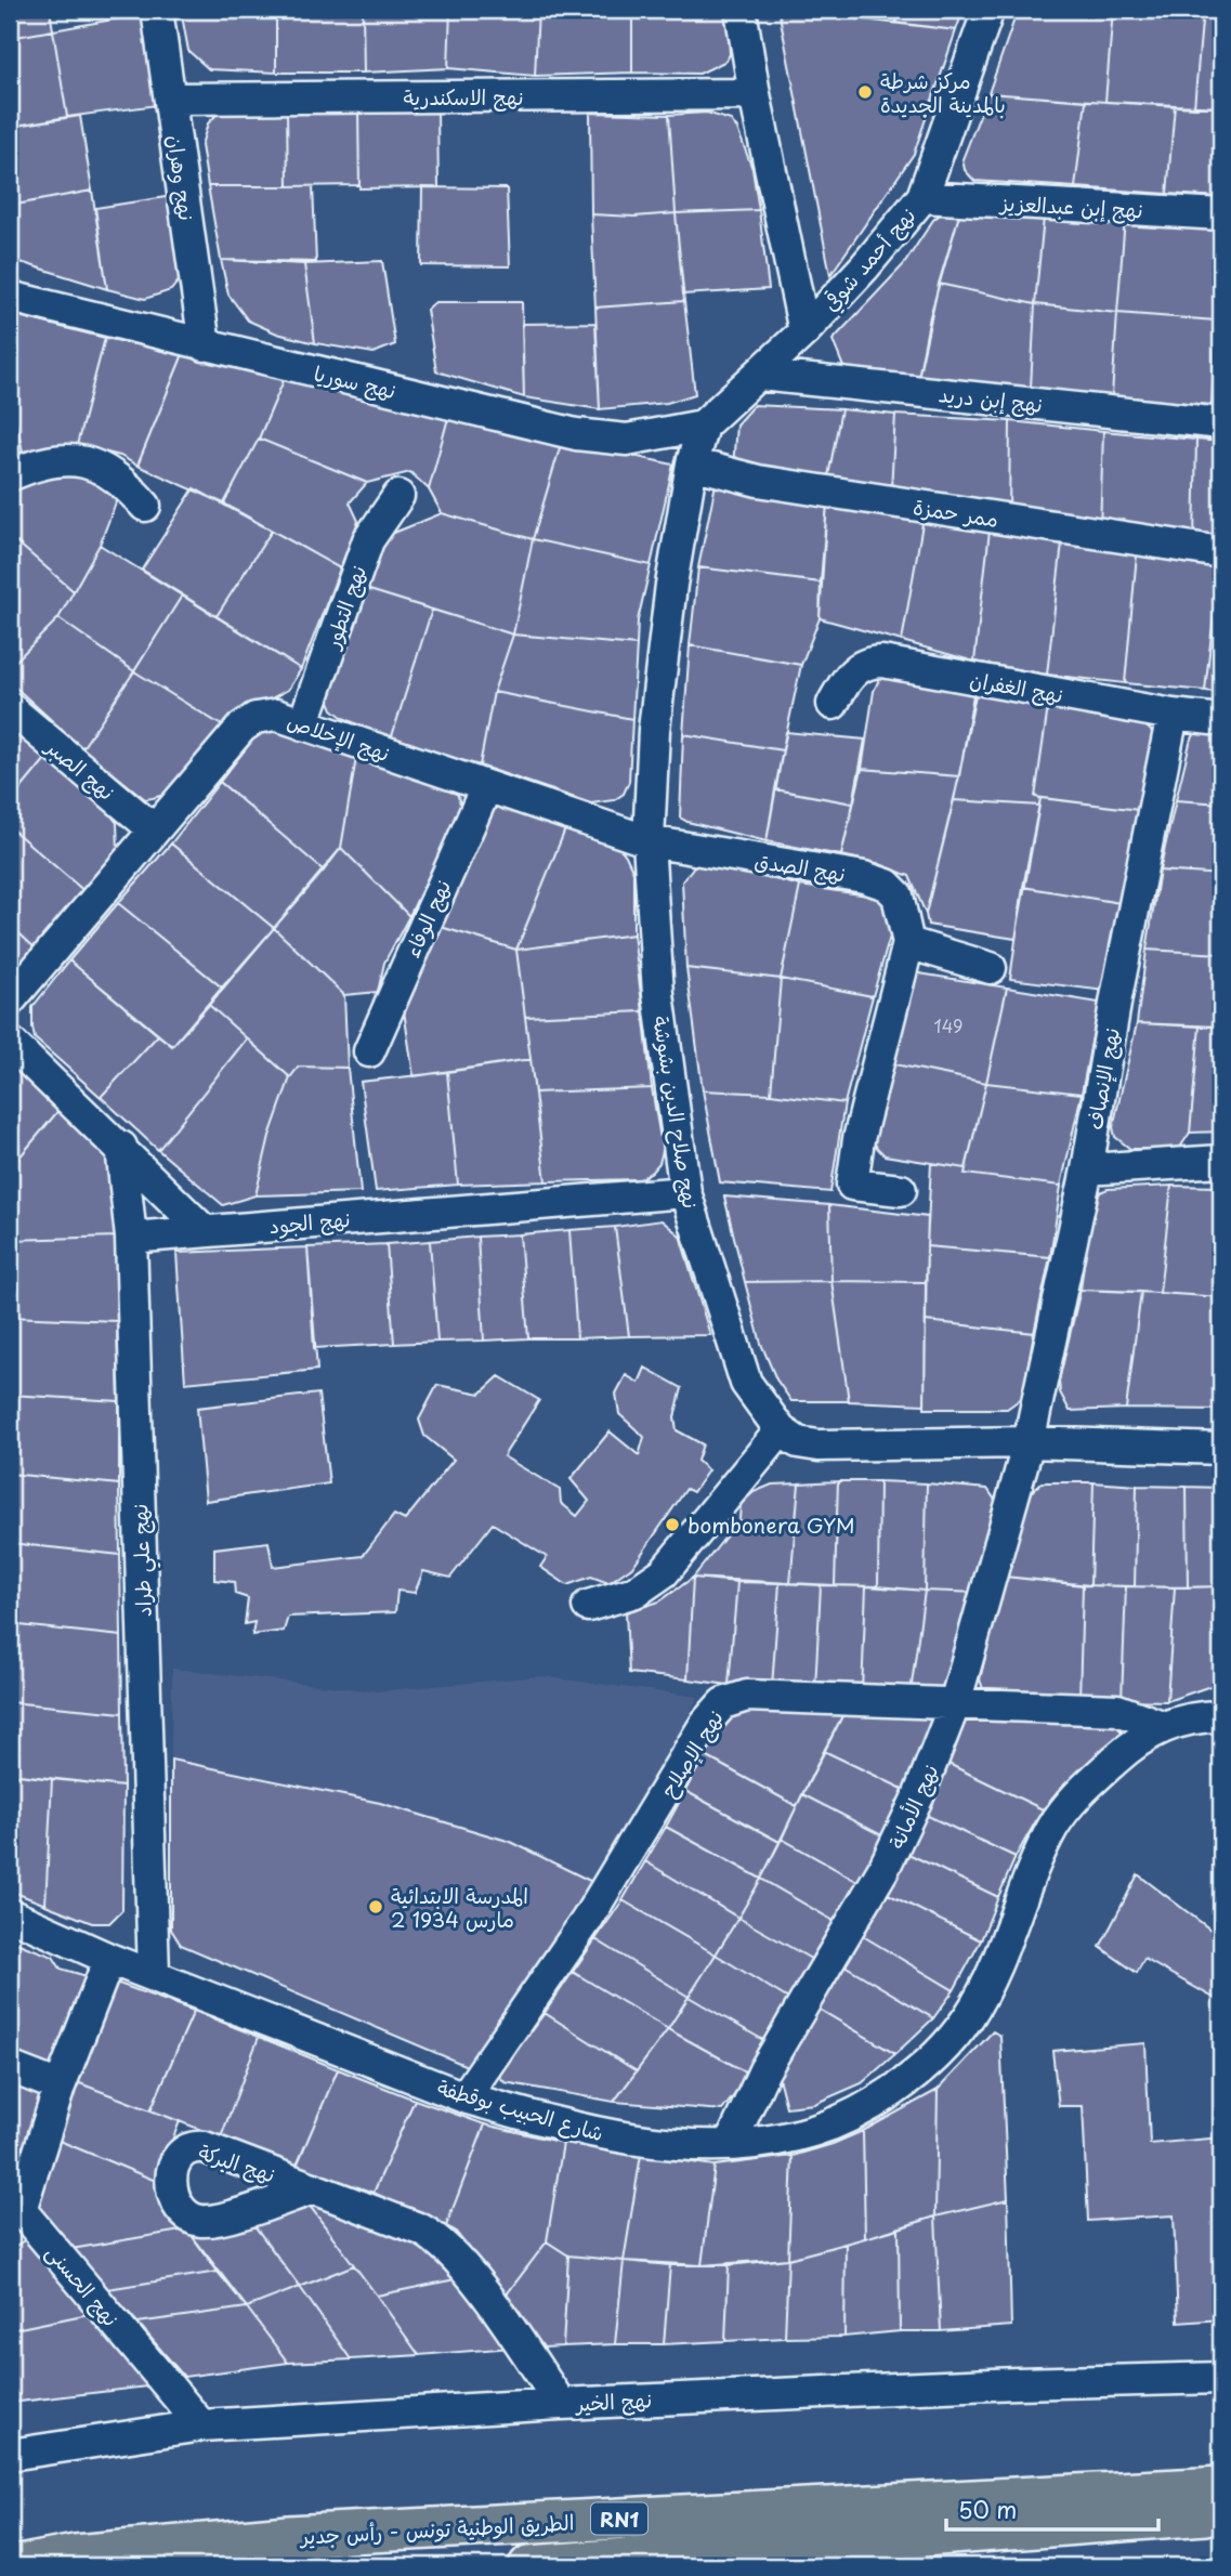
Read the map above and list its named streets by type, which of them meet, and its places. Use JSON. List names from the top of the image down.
{
  "streets": {
    "main road": ["RN1", "الطريق الوطنية تونس - رأس جدير"],
    "street": [
      "نهج الاسكندرية",
      "نهج وهران",
      "نهج إبن عبدالعزيز",
      "نهج أحمد شوقي",
      "نهج سوريا",
      "نهج إبن دريد",
      "ممر حمزة",
      "نهج التطور",
      "نهج الغفران",
      "نهج الإخلاص",
      "نهج الصبر",
      "نهج الصدق",
      "نهج الوفاء",
      "نهج الإنصاف",
      "نهج صلاح الدين بشوشة",
      "نهج الجود",
      "نهج علي طراد",
      "نهج الإصلاح",
      "نهج الأمانة",
      "شارع الحبيب بوقطفة",
      "نهج الحسنى",
      "نهج الخير"
    ]
  },
  "crossings": [
    ["نهج الاسكندرية", "نهج وهران"],
    ["نهج وهران", "نهج سوريا"],
    ["نهج إبن عبدالعزيز", "نهج أحمد شوقي"],
    ["نهج أحمد شوقي", "نهج سوريا"],
    ["نهج أحمد شوقي", "نهج إبن دريد"],
    ["نهج أحمد شوقي", "نهج صلاح الدين بشوشة"],
    ["نهج سوريا", "نهج صلاح الدين بشوشة"],
    ["ممر حمزة", "نهج صلاح الدين بشوشة"],
    ["نهج التطور", "نهج الإخلاص"],
    ["نهج الغفران", "نهج الإنصاف"],
    ["نهج الإخلاص", "نهج الصبر"],
    ["نهج الإخلاص", "نهج الصدق"],
    ["نهج الإخلاص", "نهج الوفاء"],
    ["نهج الإخلاص", "نهج صلاح الدين بشوشة"],
    ["نهج الصدق", "نهج صلاح الدين بشوشة"],
    ["نهج الإنصاف", "نهج الأمانة"],
    ["نهج صلاح الدين بشوشة", "نهج الجود"],
    ["نهج الجود", "نهج علي طراد"],
    ["نهج علي طراد", "شارع الحبيب بوقطفة"],
    ["نهج الإصلاح", "نهج الأمانة"],
    ["نهج الإصلاح", "شارع الحبيب بوقطفة"],
    ["نهج الأمانة", "شارع الحبيب بوقطفة"],
    ["شارع الحبيب بوقطفة", "نهج الحسنى"],
    ["نهج الحسنى", "نهج الخير"]
  ],
  "places": ["مركز شرطة بالمدينة الجديدة", "bombonera GYM", "المدرسة الابتدائية 2 مارس 1934"],
  "house_numbers": ["149"],
  "scale_bar": "50 m"
}
